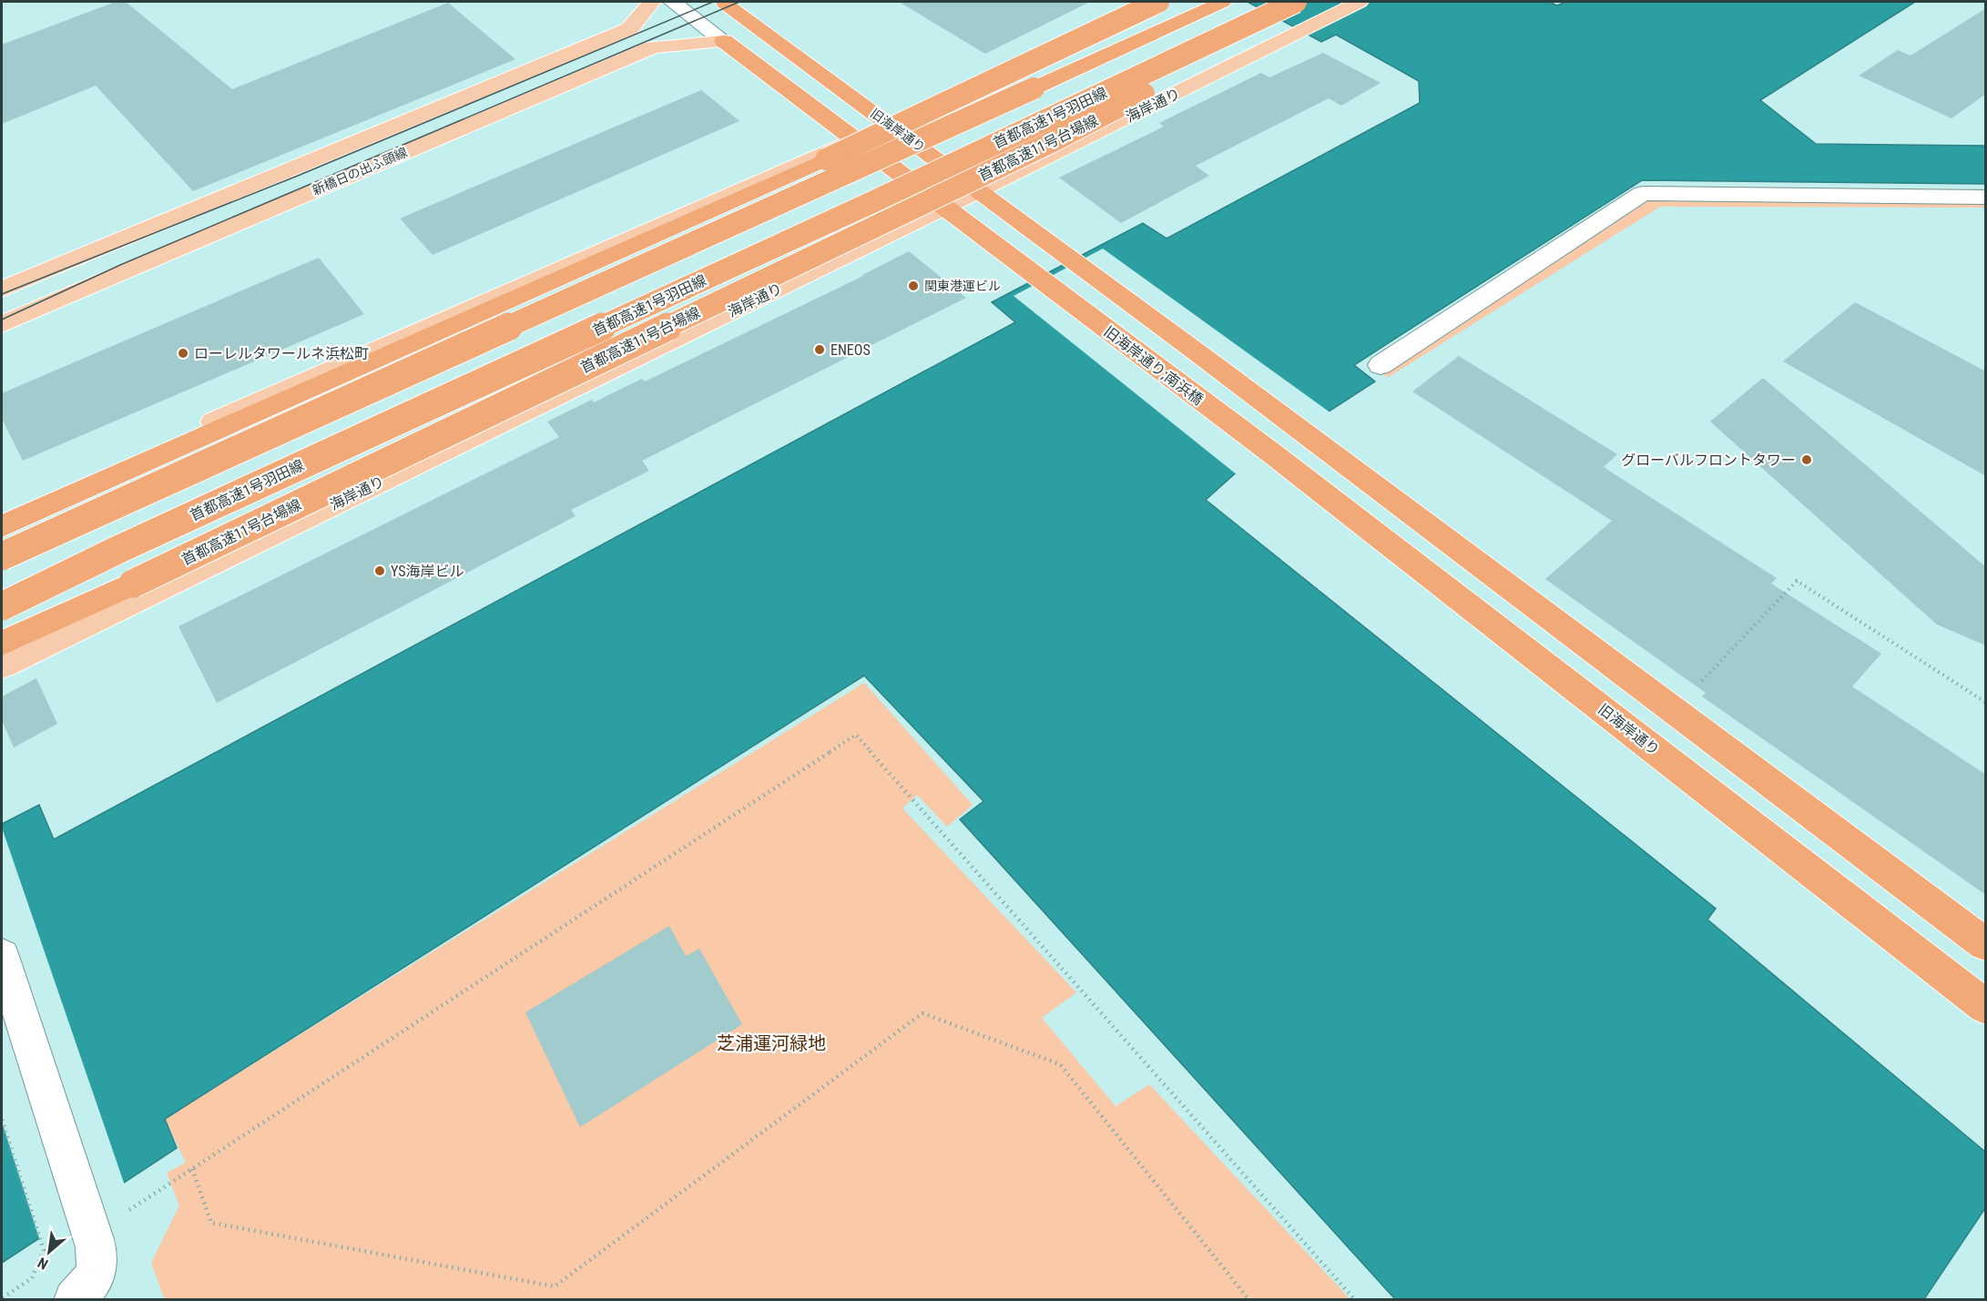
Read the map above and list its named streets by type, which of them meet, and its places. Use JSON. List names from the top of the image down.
{
  "streets": {
    "highway": [
      "首都高速1号羽田線",
      "旧海岸通り",
      "首都高速11号台場線",
      "旧海岸通り;南浜橋"
    ],
    "main road": ["海岸通り", "新橋日の出ふ頭線"]
  },
  "crossings": [
    ["海岸通り", "旧海岸通り"],
    ["海岸通り", "旧海岸通り;南浜橋"],
    ["旧海岸通り", "旧海岸通り;南浜橋"]
  ],
  "parks": ["芝浦運河緑地"],
  "places": [
    "関東港運ビル",
    "ENEOS",
    "ローレルタワールネ浜松町",
    "グローバルフロントタワー",
    "YS海岸ビル"
  ],
  "north": "bottom left"
}
